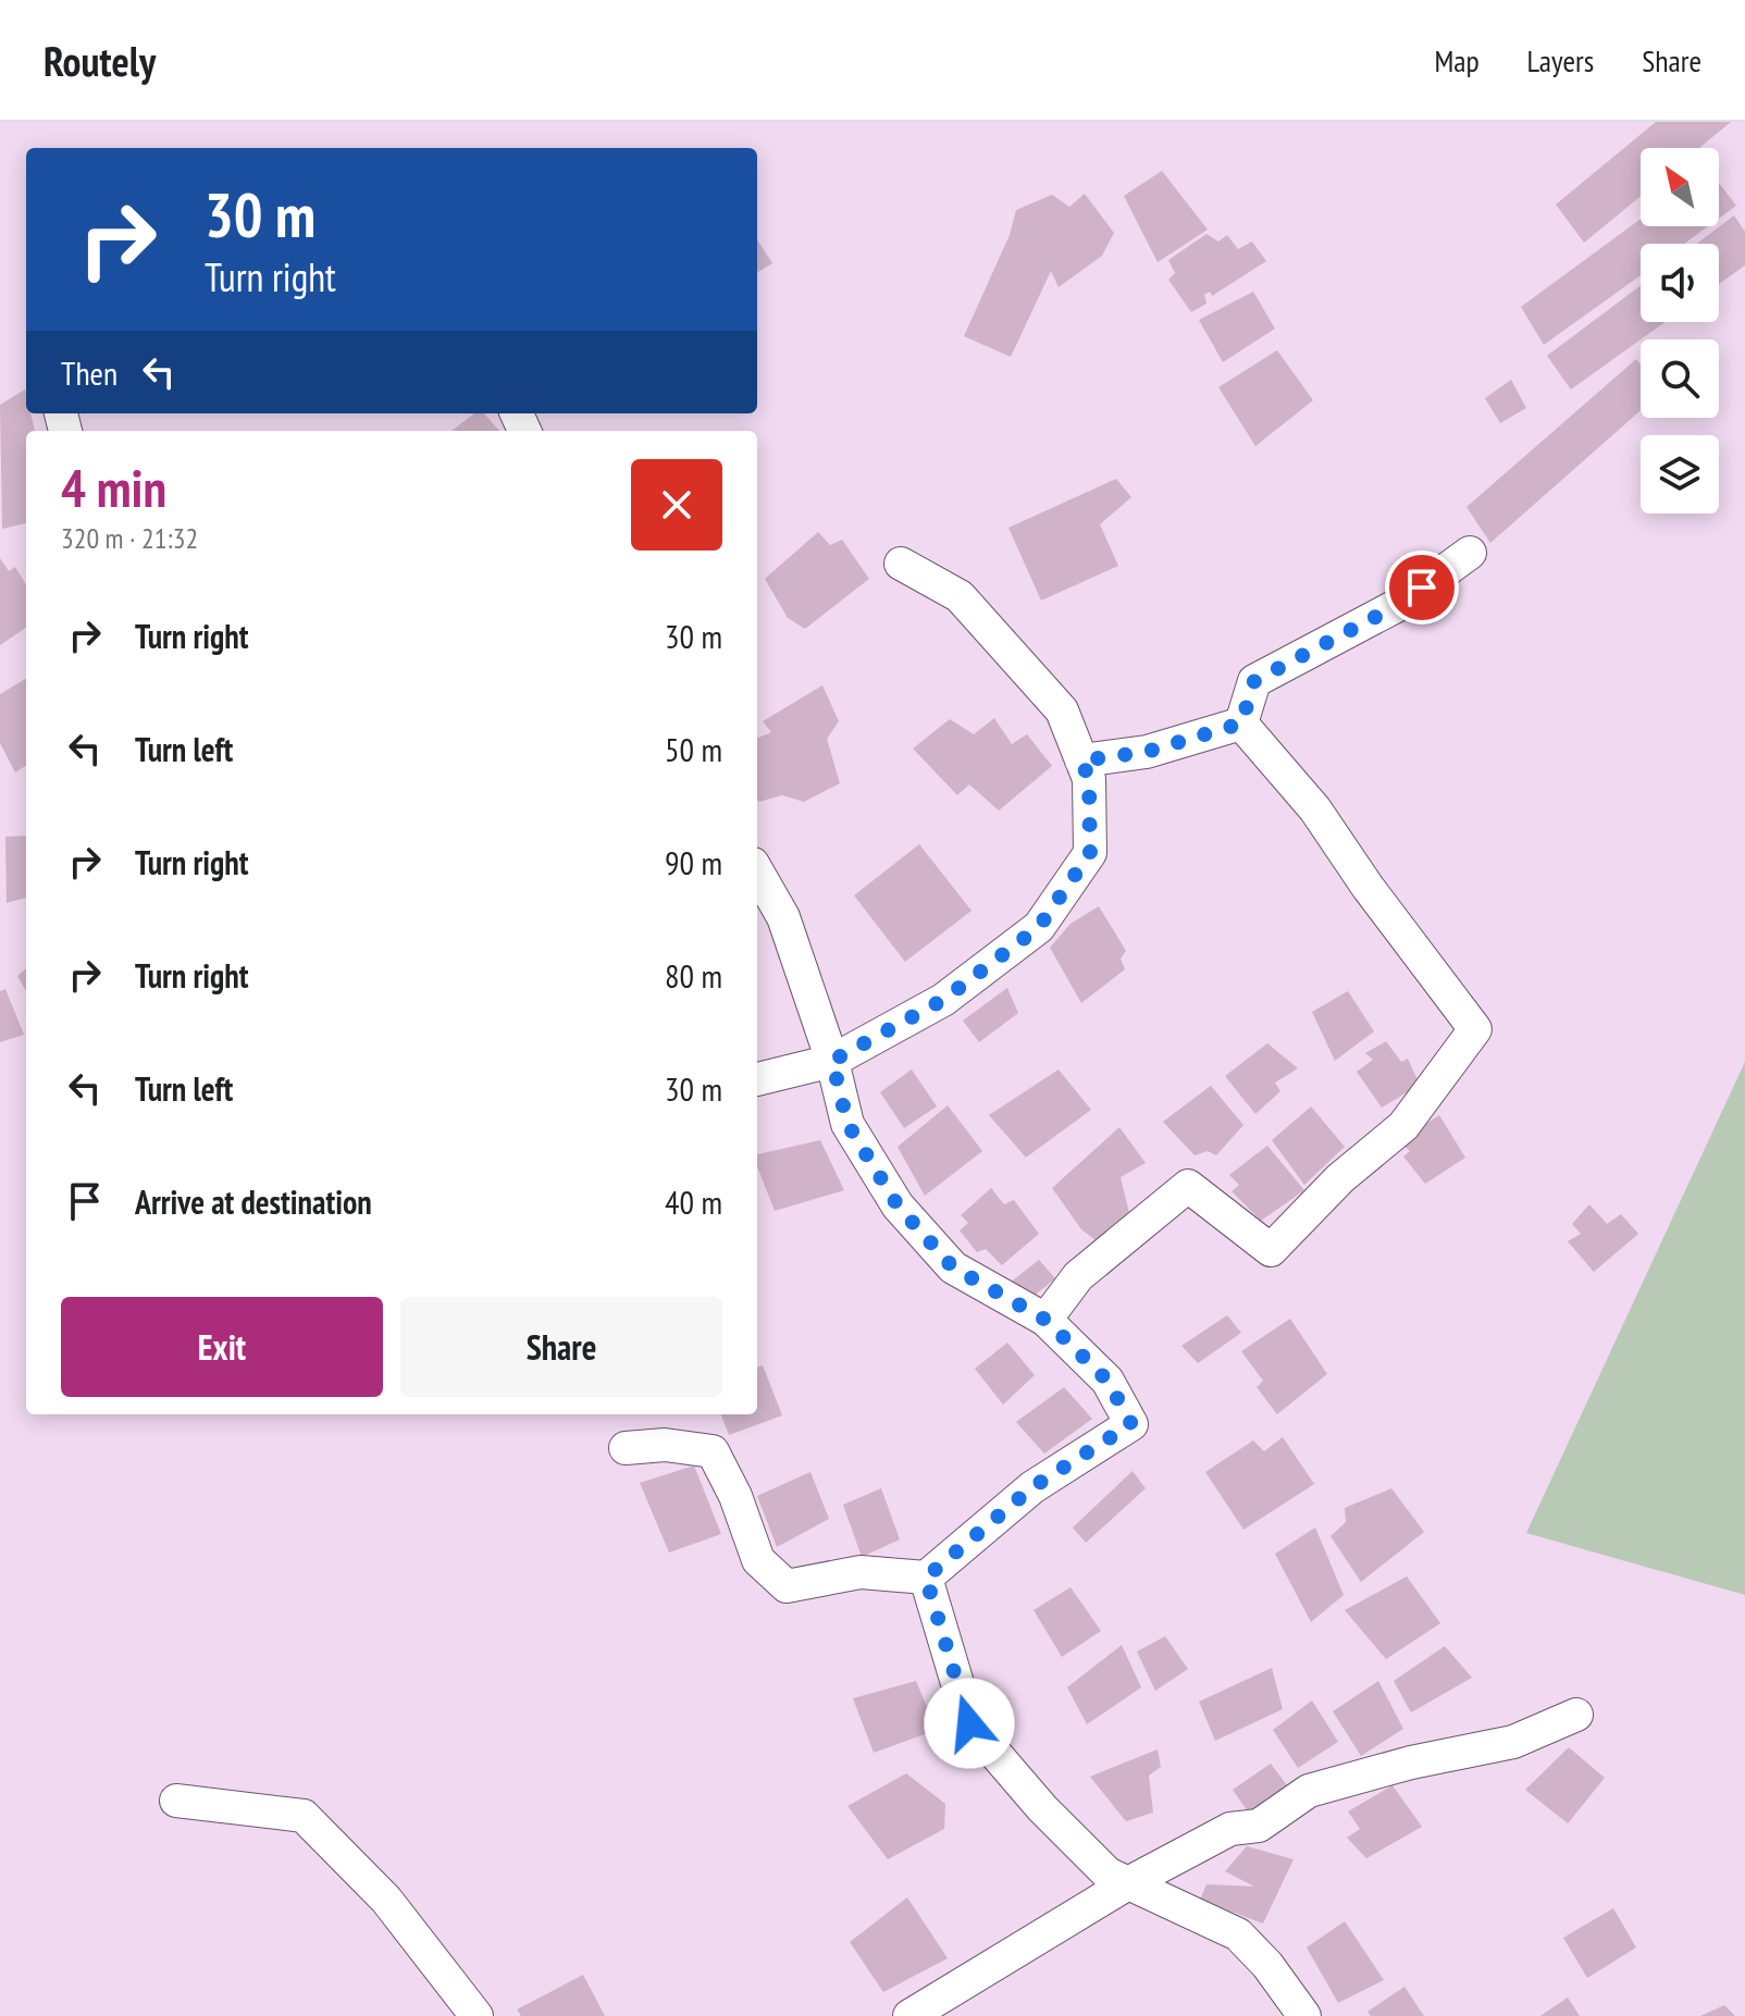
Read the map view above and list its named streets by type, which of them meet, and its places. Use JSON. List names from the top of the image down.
{
  "north": "top left",
  "page": {
    "header": "Routely",
    "nav": ["Map", "Layers", "Share"],
    "turn": ["30 m", "Turn right"],
    "then": "Then",
    "heading": ["4 min", "320 m · 21:32"],
    "list": [
      {
        "name": "Turn right",
        "value": "30 m"
      },
      {
        "name": "Turn left",
        "value": "50 m"
      },
      {
        "name": "Turn right",
        "value": "90 m"
      },
      {
        "name": "Turn right",
        "value": "80 m"
      },
      {
        "name": "Turn left",
        "value": "30 m"
      },
      {
        "name": "Arrive at destination",
        "value": "40 m"
      }
    ],
    "buttons": ["Exit", "Share"]
  }
}
